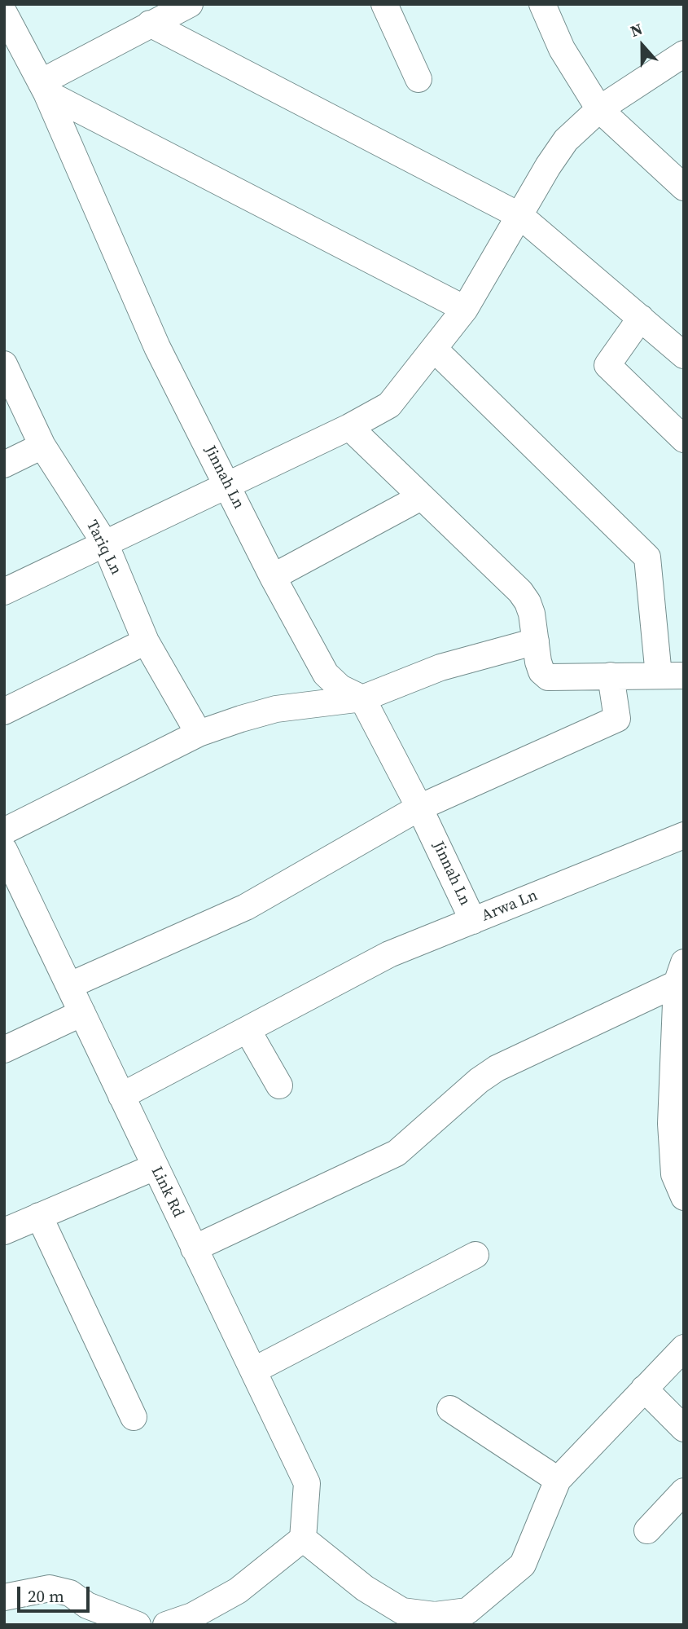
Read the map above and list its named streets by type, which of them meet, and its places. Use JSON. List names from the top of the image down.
{
  "streets": {
    "street": [
      "Jinnah Ln",
      "Tariq Ln",
      "Arwa Ln",
      "Link Rd"
    ]
  },
  "crossings": [
    ["Jinnah Ln", "Arwa Ln"],
    ["Arwa Ln", "Link Rd"]
  ],
  "scale_bar": "20 m",
  "north": "top"
}
